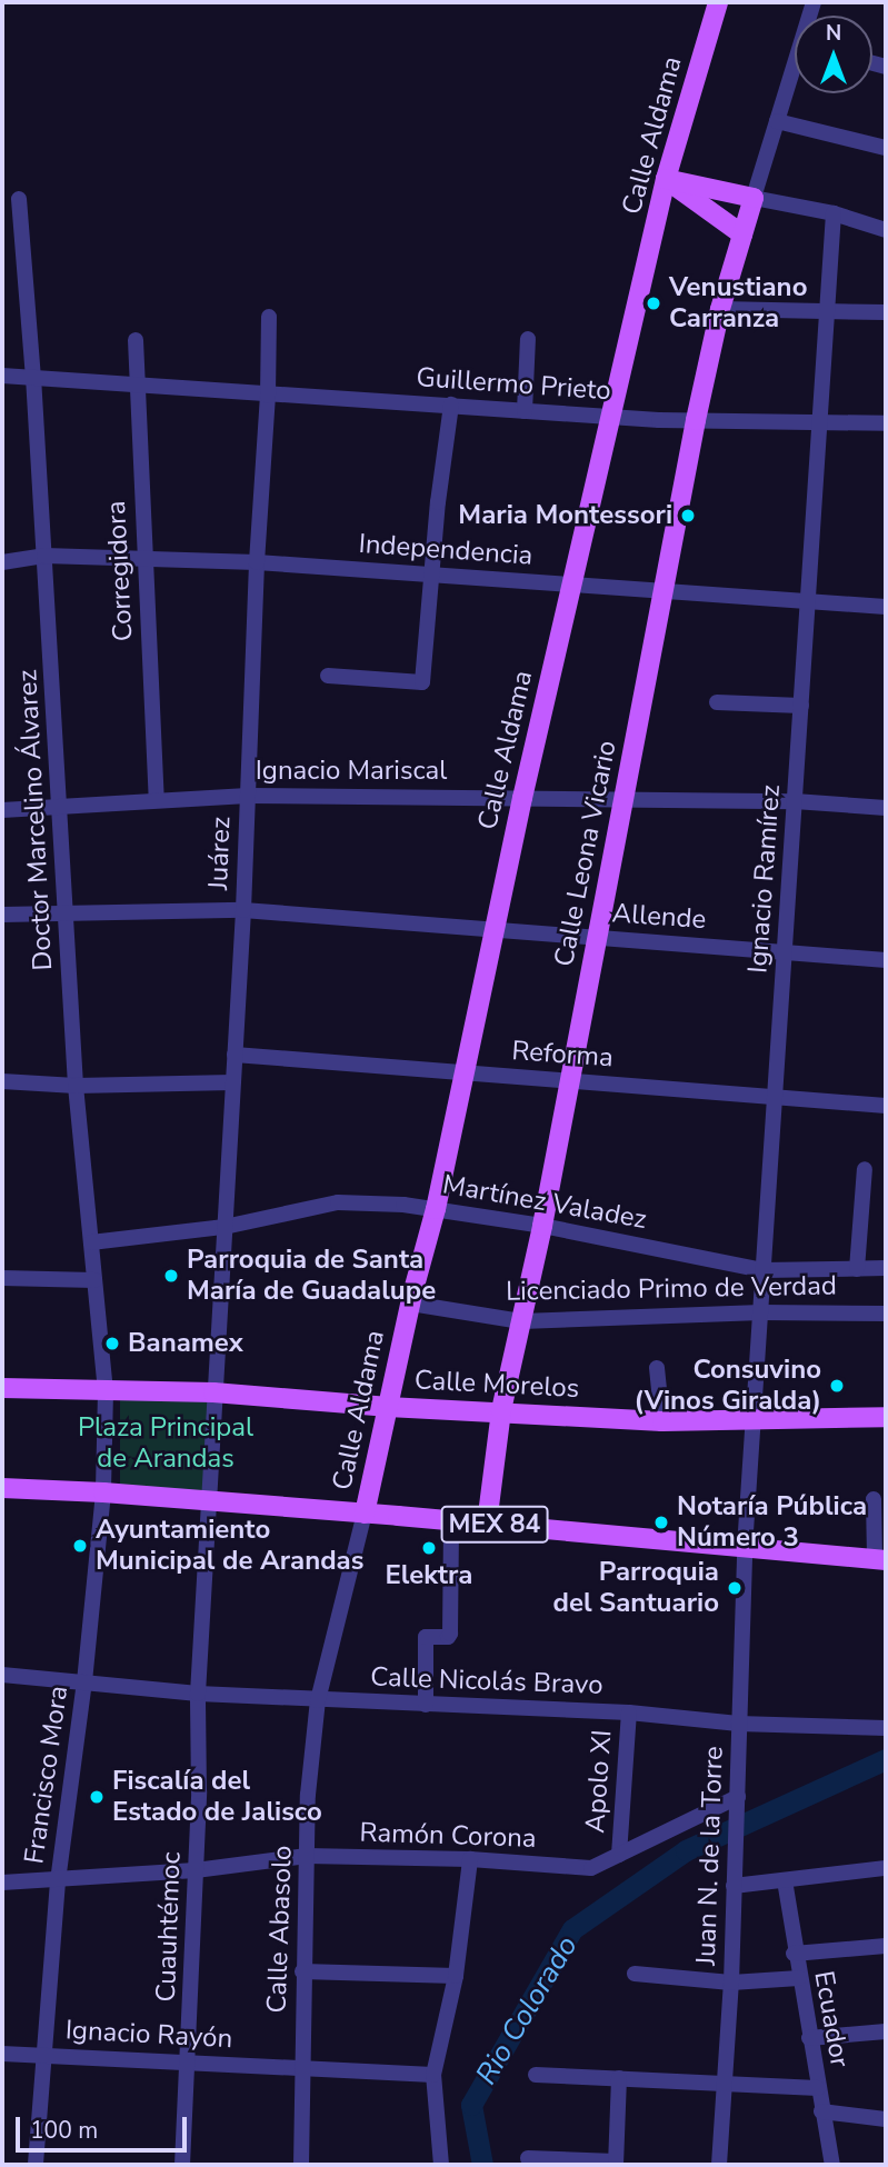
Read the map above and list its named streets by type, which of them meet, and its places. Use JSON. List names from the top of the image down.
{
  "streets": {
    "main road": [
      "Calle Aldama",
      "Calle Leona Vicario",
      "Calle Morelos",
      "MEX 84"
    ],
    "street": [
      "Guillermo Prieto",
      "Independencia",
      "Corregidora",
      "Ignacio Mariscal",
      "Doctor Marcelino Álvarez",
      "Juárez",
      "Ignacio Ramírez",
      "Allende",
      "Reforma",
      "Martínez Valadez",
      "Licenciado Primo de Verdad",
      "Calle Nicolás Bravo",
      "Francisco Mora",
      "Apolo XI",
      "Ramón Corona",
      "Juan N. de la Torre",
      "Cuauhtémoc",
      "Calle Abasolo",
      "Ecuador",
      "Ignacio Rayón"
    ]
  },
  "crossings": [
    ["Calle Aldama", "Guillermo Prieto"],
    ["Calle Aldama", "Independencia"],
    ["Calle Aldama", "Ignacio Mariscal"],
    ["Calle Aldama", "Allende"],
    ["Calle Aldama", "Reforma"],
    ["Calle Aldama", "Martínez Valadez"],
    ["Calle Aldama", "Licenciado Primo de Verdad"],
    ["Calle Aldama", "Calle Morelos"],
    ["Calle Aldama", "MEX 84"],
    ["Calle Aldama", "Calle Abasolo"],
    ["Guillermo Prieto", "Corregidora"],
    ["Guillermo Prieto", "Doctor Marcelino Álvarez"],
    ["Guillermo Prieto", "Juárez"],
    ["Guillermo Prieto", "Calle Leona Vicario"],
    ["Guillermo Prieto", "Ignacio Ramírez"],
    ["Independencia", "Corregidora"],
    ["Independencia", "Doctor Marcelino Álvarez"],
    ["Independencia", "Juárez"],
    ["Independencia", "Calle Leona Vicario"],
    ["Independencia", "Ignacio Ramírez"],
    ["Corregidora", "Ignacio Mariscal"],
    ["Ignacio Mariscal", "Doctor Marcelino Álvarez"],
    ["Ignacio Mariscal", "Juárez"],
    ["Ignacio Mariscal", "Calle Leona Vicario"],
    ["Ignacio Mariscal", "Ignacio Ramírez"],
    ["Doctor Marcelino Álvarez", "Allende"],
    ["Doctor Marcelino Álvarez", "Martínez Valadez"],
    ["Doctor Marcelino Álvarez", "Calle Morelos"],
    ["Doctor Marcelino Álvarez", "Francisco Mora"],
    ["Juárez", "Allende"],
    ["Juárez", "Reforma"],
    ["Juárez", "Martínez Valadez"],
    ["Juárez", "Calle Morelos"],
    ["Juárez", "MEX 84"],
    ["Juárez", "Cuauhtémoc"],
    ["Calle Leona Vicario", "Allende"],
    ["Calle Leona Vicario", "Reforma"],
    ["Calle Leona Vicario", "Martínez Valadez"],
    ["Calle Leona Vicario", "Licenciado Primo de Verdad"],
    ["Calle Leona Vicario", "Calle Morelos"],
    ["Calle Leona Vicario", "MEX 84"],
    ["Ignacio Ramírez", "Allende"],
    ["Ignacio Ramírez", "Reforma"],
    ["Ignacio Ramírez", "Martínez Valadez"],
    ["Ignacio Ramírez", "Licenciado Primo de Verdad"],
    ["Ignacio Ramírez", "Calle Morelos"],
    ["Ignacio Ramírez", "MEX 84"],
    ["Ignacio Ramírez", "Juan N. de la Torre"],
    ["Calle Morelos", "Francisco Mora"],
    ["MEX 84", "Francisco Mora"],
    ["MEX 84", "Juan N. de la Torre"],
    ["MEX 84", "Cuauhtémoc"],
    ["MEX 84", "Calle Abasolo"],
    ["Calle Nicolás Bravo", "Francisco Mora"],
    ["Calle Nicolás Bravo", "Apolo XI"],
    ["Calle Nicolás Bravo", "Juan N. de la Torre"],
    ["Calle Nicolás Bravo", "Cuauhtémoc"],
    ["Calle Nicolás Bravo", "Calle Abasolo"],
    ["Francisco Mora", "Ramón Corona"],
    ["Francisco Mora", "Ignacio Rayón"],
    ["Apolo XI", "Ramón Corona"],
    ["Ramón Corona", "Juan N. de la Torre"],
    ["Ramón Corona", "Cuauhtémoc"],
    ["Ramón Corona", "Calle Abasolo"],
    ["Cuauhtémoc", "Ignacio Rayón"],
    ["Calle Abasolo", "Ignacio Rayón"]
  ],
  "water": ["Rio Colorado"],
  "parks": ["Plaza Principal de Arandas"],
  "places": [
    "Venustiano Carranza",
    "Maria Montessori",
    "Parroquia de Santa María de Guadalupe",
    "Banamex",
    "Consuvino (Vinos Giralda)",
    "Notaría Pública Número 3",
    "Ayuntamiento Municipal de Arandas",
    "Elektra",
    "Parroquia del Santuario",
    "Fiscalía del Estado de Jalisco"
  ],
  "scale_bar": "100 m",
  "north": "top"
}
